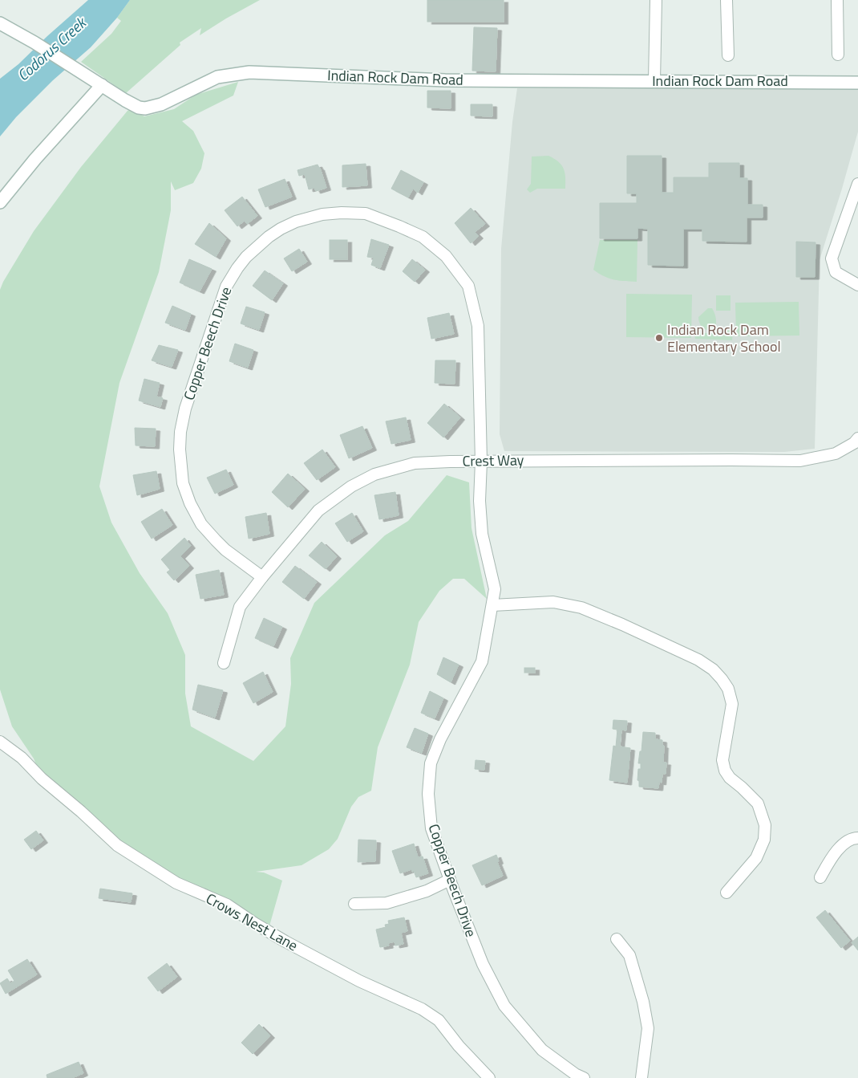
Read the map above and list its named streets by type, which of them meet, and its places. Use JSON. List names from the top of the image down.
{
  "streets": {
    "street": [
      "Indian Rock Dam Road",
      "Copper Beech Drive",
      "Crest Way",
      "Crows Nest Lane"
    ]
  },
  "crossings": [
    ["Copper Beech Drive", "Crest Way"]
  ],
  "water": ["Codorus Creek"],
  "places": ["Indian Rock Dam Elementary School"]
}
